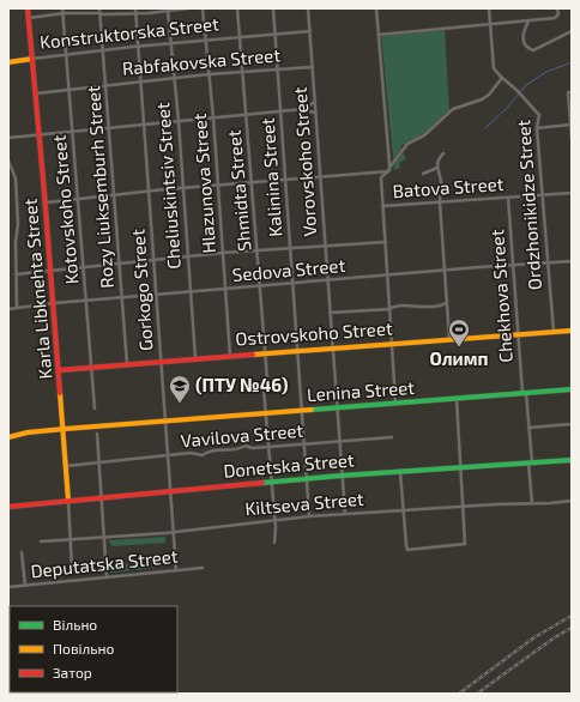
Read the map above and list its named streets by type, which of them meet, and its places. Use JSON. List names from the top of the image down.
{
  "streets": {
    "street": [
      "Konstruktorska Street",
      "Rabfakovska Street",
      "Vorovskoho Street",
      "Kalinina Street",
      "Hlazunova Street",
      "Cheliuskintsiv Street",
      "Rozy Liuksemburh Street",
      "Batova Street",
      "Shmidta Street",
      "Ordzhonikidze Street",
      "Kotovskoho Street",
      "Sedova Street",
      "Karla Libknehta Street",
      "Gorkogo Street",
      "Chekhova Street",
      "Ostrovskoho Street",
      "Lenina Street",
      "Vavilova Street",
      "Donetska Street",
      "Kiltseva Street",
      "Deputatska Street"
    ]
  },
  "crossings": [
    ["Konstruktorska Street", "Vorovskoho Street"],
    ["Konstruktorska Street", "Kalinina Street"],
    ["Konstruktorska Street", "Hlazunova Street"],
    ["Konstruktorska Street", "Cheliuskintsiv Street"],
    ["Konstruktorska Street", "Rozy Liuksemburh Street"],
    ["Konstruktorska Street", "Shmidta Street"],
    ["Konstruktorska Street", "Kotovskoho Street"],
    ["Konstruktorska Street", "Karla Libknehta Street"],
    ["Konstruktorska Street", "Gorkogo Street"],
    ["Rabfakovska Street", "Vorovskoho Street"],
    ["Rabfakovska Street", "Kalinina Street"],
    ["Rabfakovska Street", "Hlazunova Street"],
    ["Rabfakovska Street", "Cheliuskintsiv Street"],
    ["Rabfakovska Street", "Rozy Liuksemburh Street"],
    ["Rabfakovska Street", "Shmidta Street"],
    ["Rabfakovska Street", "Kotovskoho Street"],
    ["Rabfakovska Street", "Karla Libknehta Street"],
    ["Rabfakovska Street", "Gorkogo Street"],
    ["Vorovskoho Street", "Batova Street"],
    ["Vorovskoho Street", "Sedova Street"],
    ["Vorovskoho Street", "Ostrovskoho Street"],
    ["Vorovskoho Street", "Lenina Street"],
    ["Vorovskoho Street", "Vavilova Street"],
    ["Vorovskoho Street", "Donetska Street"],
    ["Vorovskoho Street", "Kiltseva Street"],
    ["Kalinina Street", "Batova Street"],
    ["Kalinina Street", "Sedova Street"],
    ["Kalinina Street", "Ostrovskoho Street"],
    ["Kalinina Street", "Lenina Street"],
    ["Kalinina Street", "Vavilova Street"],
    ["Kalinina Street", "Donetska Street"],
    ["Kalinina Street", "Kiltseva Street"],
    ["Hlazunova Street", "Batova Street"],
    ["Hlazunova Street", "Sedova Street"],
    ["Hlazunova Street", "Ostrovskoho Street"],
    ["Cheliuskintsiv Street", "Batova Street"],
    ["Cheliuskintsiv Street", "Sedova Street"],
    ["Cheliuskintsiv Street", "Ostrovskoho Street"],
    ["Rozy Liuksemburh Street", "Batova Street"],
    ["Rozy Liuksemburh Street", "Sedova Street"],
    ["Rozy Liuksemburh Street", "Ostrovskoho Street"],
    ["Batova Street", "Shmidta Street"],
    ["Batova Street", "Ordzhonikidze Street"],
    ["Batova Street", "Kotovskoho Street"],
    ["Batova Street", "Karla Libknehta Street"],
    ["Batova Street", "Gorkogo Street"],
    ["Batova Street", "Chekhova Street"],
    ["Shmidta Street", "Sedova Street"],
    ["Shmidta Street", "Ostrovskoho Street"],
    ["Shmidta Street", "Lenina Street"],
    ["Shmidta Street", "Vavilova Street"],
    ["Shmidta Street", "Donetska Street"],
    ["Shmidta Street", "Kiltseva Street"],
    ["Ordzhonikidze Street", "Sedova Street"],
    ["Ordzhonikidze Street", "Ostrovskoho Street"],
    ["Kotovskoho Street", "Sedova Street"],
    ["Kotovskoho Street", "Ostrovskoho Street"],
    ["Sedova Street", "Karla Libknehta Street"],
    ["Sedova Street", "Gorkogo Street"],
    ["Sedova Street", "Chekhova Street"],
    ["Karla Libknehta Street", "Ostrovskoho Street"],
    ["Karla Libknehta Street", "Lenina Street"],
    ["Karla Libknehta Street", "Vavilova Street"],
    ["Karla Libknehta Street", "Donetska Street"],
    ["Karla Libknehta Street", "Kiltseva Street"],
    ["Gorkogo Street", "Ostrovskoho Street"],
    ["Gorkogo Street", "Lenina Street"],
    ["Gorkogo Street", "Vavilova Street"],
    ["Gorkogo Street", "Donetska Street"],
    ["Gorkogo Street", "Kiltseva Street"],
    ["Gorkogo Street", "Deputatska Street"],
    ["Chekhova Street", "Ostrovskoho Street"],
    ["Chekhova Street", "Lenina Street"],
    ["Chekhova Street", "Donetska Street"],
    ["Chekhova Street", "Kiltseva Street"]
  ],
  "places": {
    "sports": ["Олимп"],
    "school or university": ["(ПТУ №46)"]
  },
  "legend": ["Вільно", "Повільно", "Затор"]
}
